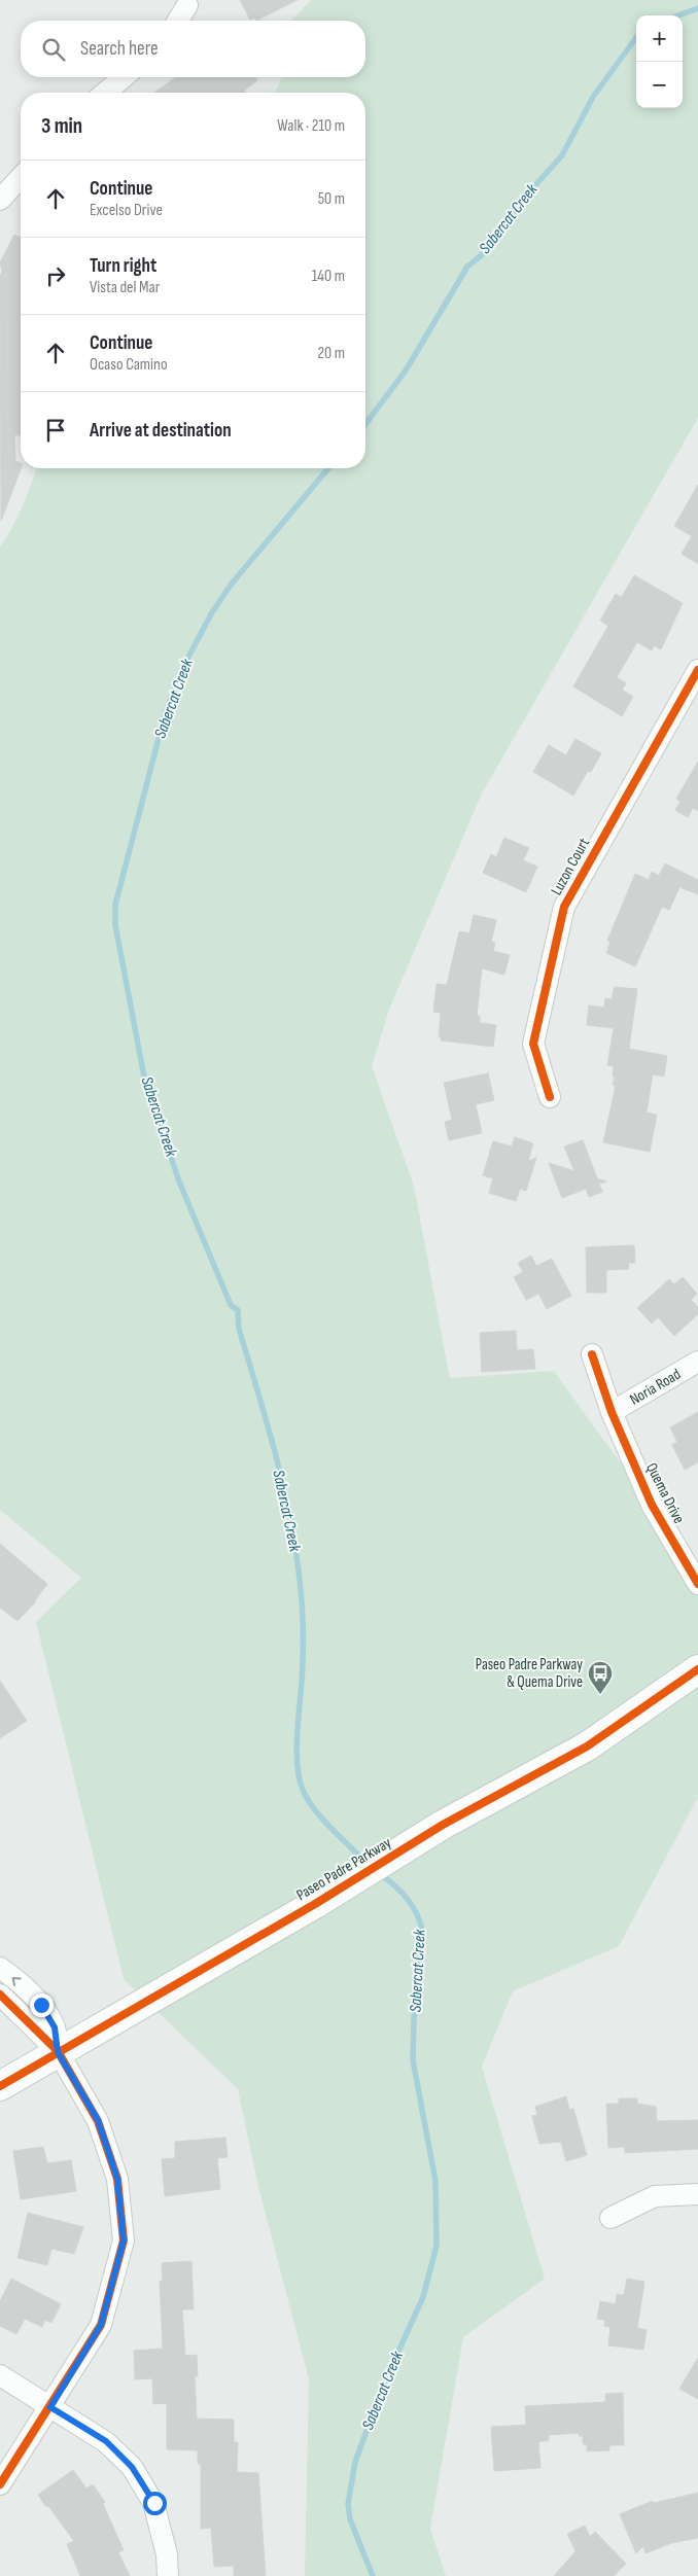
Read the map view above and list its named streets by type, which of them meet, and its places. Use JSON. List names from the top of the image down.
{
  "streets": {
    "main road": ["Paseo Padre Parkway"],
    "street": ["Luzon Court", "Noria Road", "Quema Drive"]
  },
  "crossings": [
    ["Noria Road", "Quema Drive"]
  ],
  "water": ["Sabercat Creek"],
  "places": {
    "bus stop": ["Paseo Padre Parkway & Quema Drive"]
  },
  "page": {
    "map_buttons": ["+", "−"],
    "search": "Search here",
    "heading": ["3 min", "Walk · 210 m"],
    "list": [
      ["Continue", "Excelso Drive", "50 m"],
      ["Turn right", "Vista del Mar", "140 m"],
      ["Continue", "Ocaso Camino", "20 m"],
      "Arrive at destination"
    ]
  }
}
